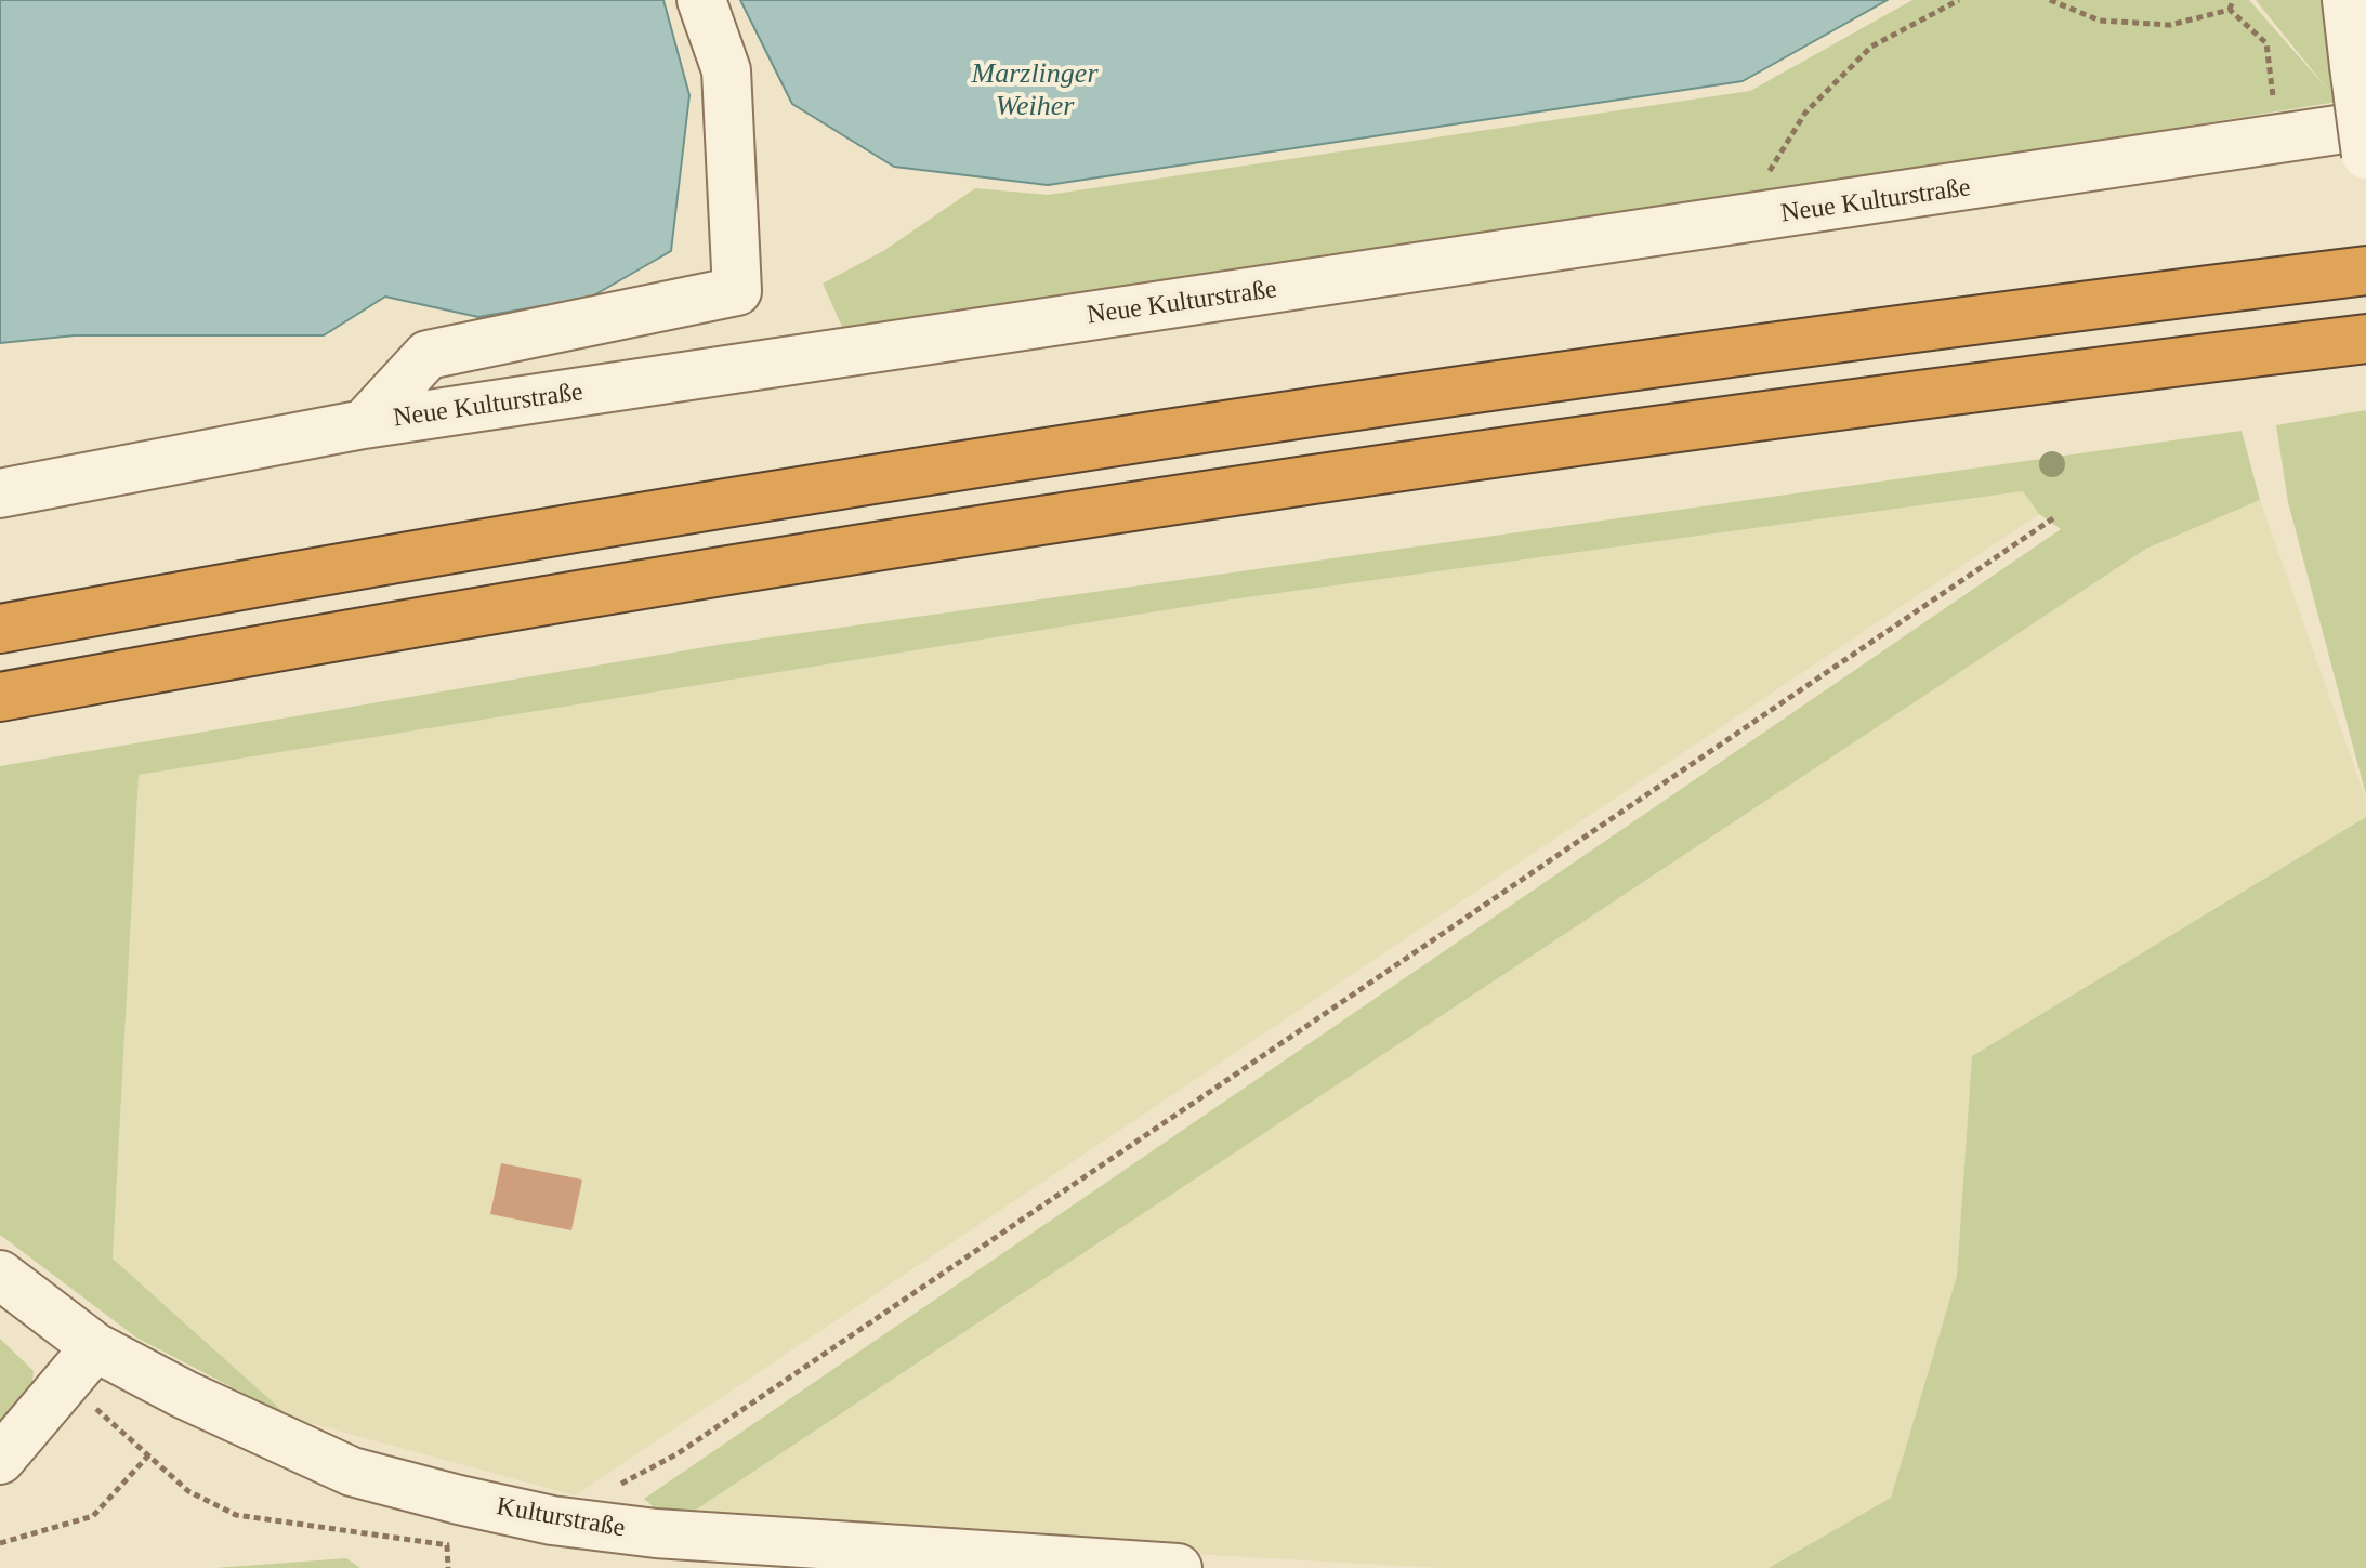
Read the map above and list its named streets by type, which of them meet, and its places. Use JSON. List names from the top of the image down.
{
  "streets": {
    "street": ["Neue Kulturstraße", "Kulturstraße"]
  },
  "water": ["Marzlinger Weiher"]
}
